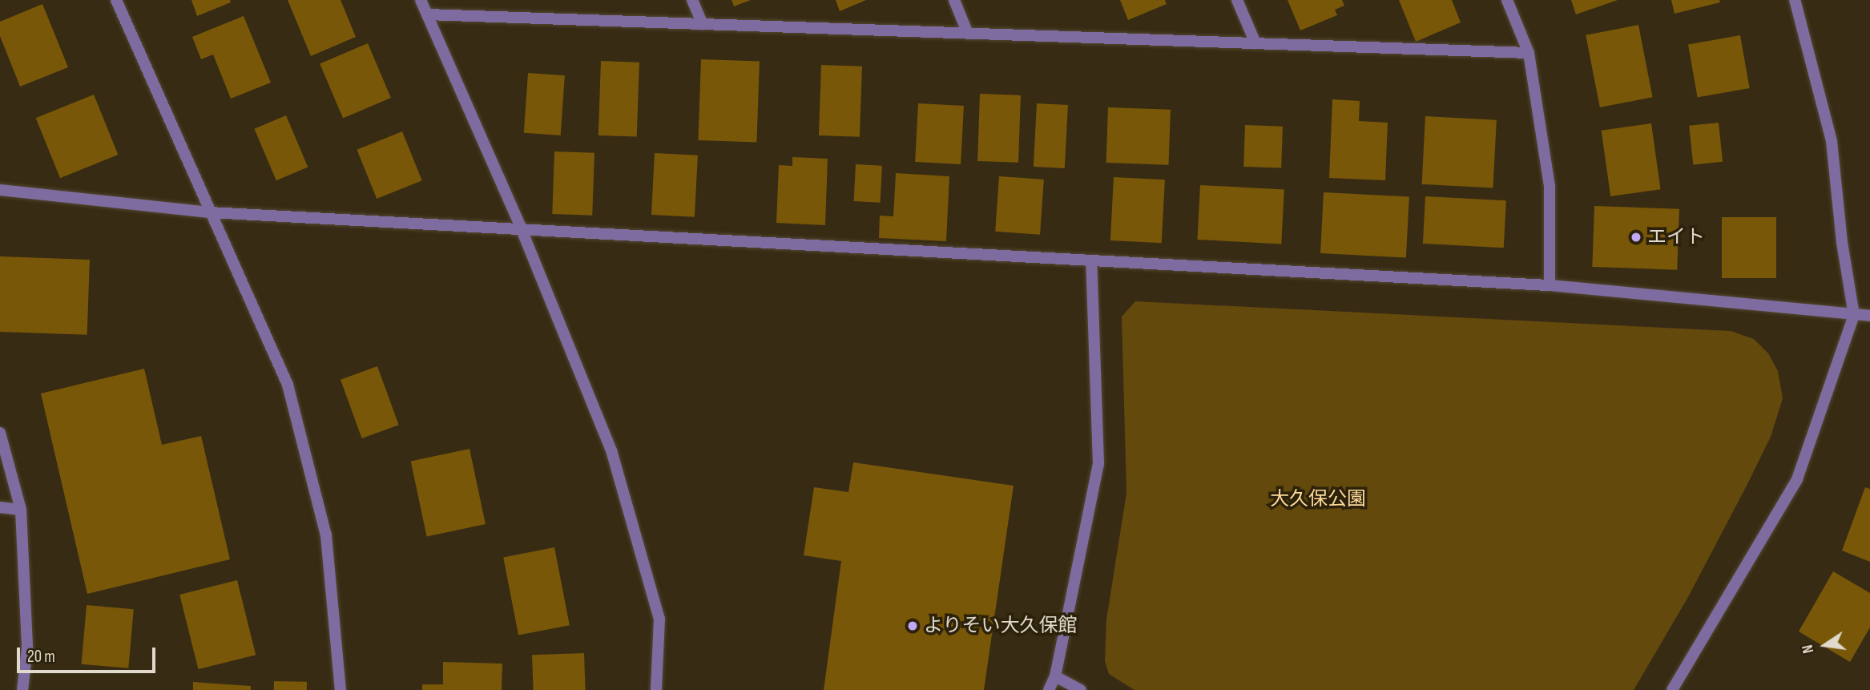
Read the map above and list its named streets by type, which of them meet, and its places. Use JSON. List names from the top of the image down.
{
  "parks": ["大久保公園"],
  "places": ["エイト", "よりそい大久保館"],
  "scale_bar": "20 m",
  "north": "left"
}
